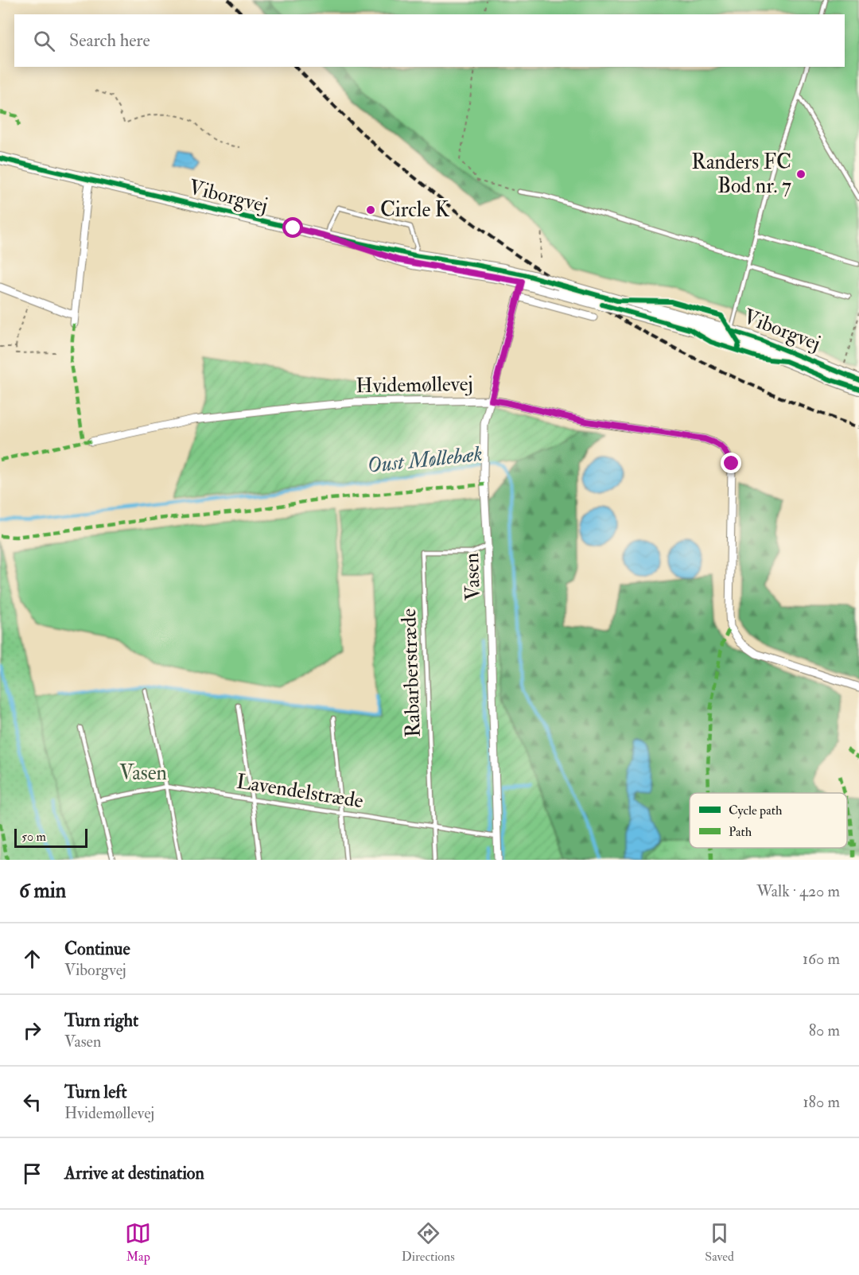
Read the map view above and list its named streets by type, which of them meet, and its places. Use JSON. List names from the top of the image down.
{
  "streets": {
    "street": ["Viborgvej", "Hvidemøllevej", "Vasen"],
    "lane": ["Rabarberstræde", "Lavendelstræde"]
  },
  "crossings": [
    ["Viborgvej", "Vasen"],
    ["Hvidemøllevej", "Vasen"],
    ["Vasen", "Rabarberstræde"],
    ["Vasen", "Lavendelstræde"],
    ["Rabarberstræde", "Lavendelstræde"]
  ],
  "water": ["Oust Møllebæk"],
  "parks": ["Vasen"],
  "places": ["Randers FC Bod nr. 7", "Circle K"],
  "legend": ["Cycle path", "Path"],
  "scale_bar": "50 m",
  "page": {
    "search": "Search here",
    "scale": "50 m",
    "heading": ["6 min", "Walk · 420 m"],
    "list": [
      ["Continue", "Viborgvej", "160 m"],
      ["Turn right", "Vasen", "80 m"],
      ["Turn left", "Hvidemøllevej", "180 m"],
      "Arrive at destination"
    ],
    "nav": ["Map", "Directions", "Saved"]
  }
}
